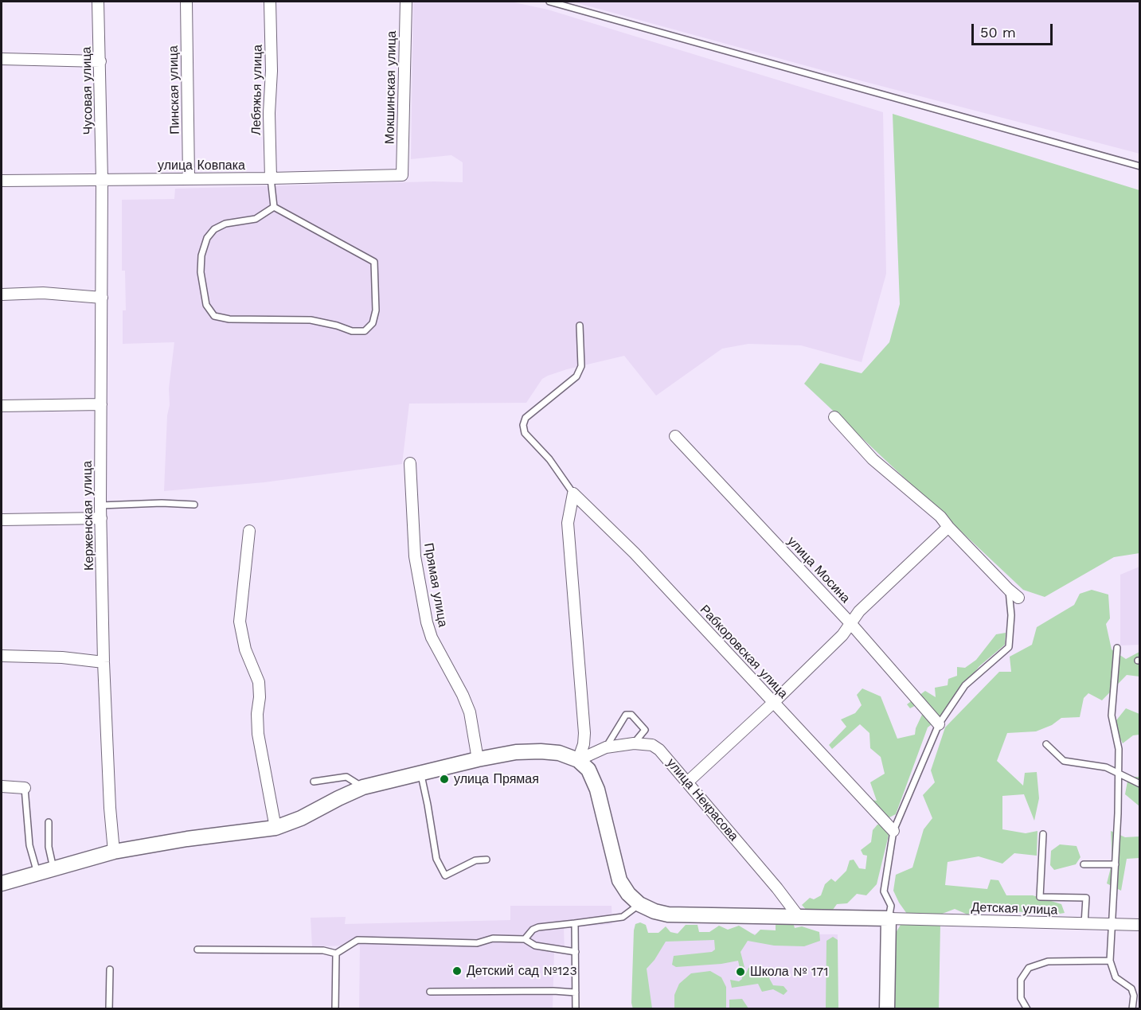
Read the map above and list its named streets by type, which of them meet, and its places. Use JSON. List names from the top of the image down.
{
  "streets": {
    "street": [
      "Мокшинская улица",
      "Пинская улица",
      "Лебяжья улица",
      "Чусовая улица",
      "улица Ковпака",
      "Керженская улица",
      "улица Мосина",
      "Прямая улица",
      "Рабкоровская улица",
      "улица Некрасова",
      "Детская улица"
    ]
  },
  "crossings": [
    ["Мокшинская улица", "улица Ковпака"],
    ["Пинская улица", "улица Ковпака"],
    ["Лебяжья улица", "улица Ковпака"],
    ["Чусовая улица", "улица Ковпака"],
    ["Чусовая улица", "Керженская улица"],
    ["улица Ковпака", "Керженская улица"]
  ],
  "places": ["улица Прямая", "Детский сад №123", "Школа № 171"],
  "scale_bar": "50 m"
}
